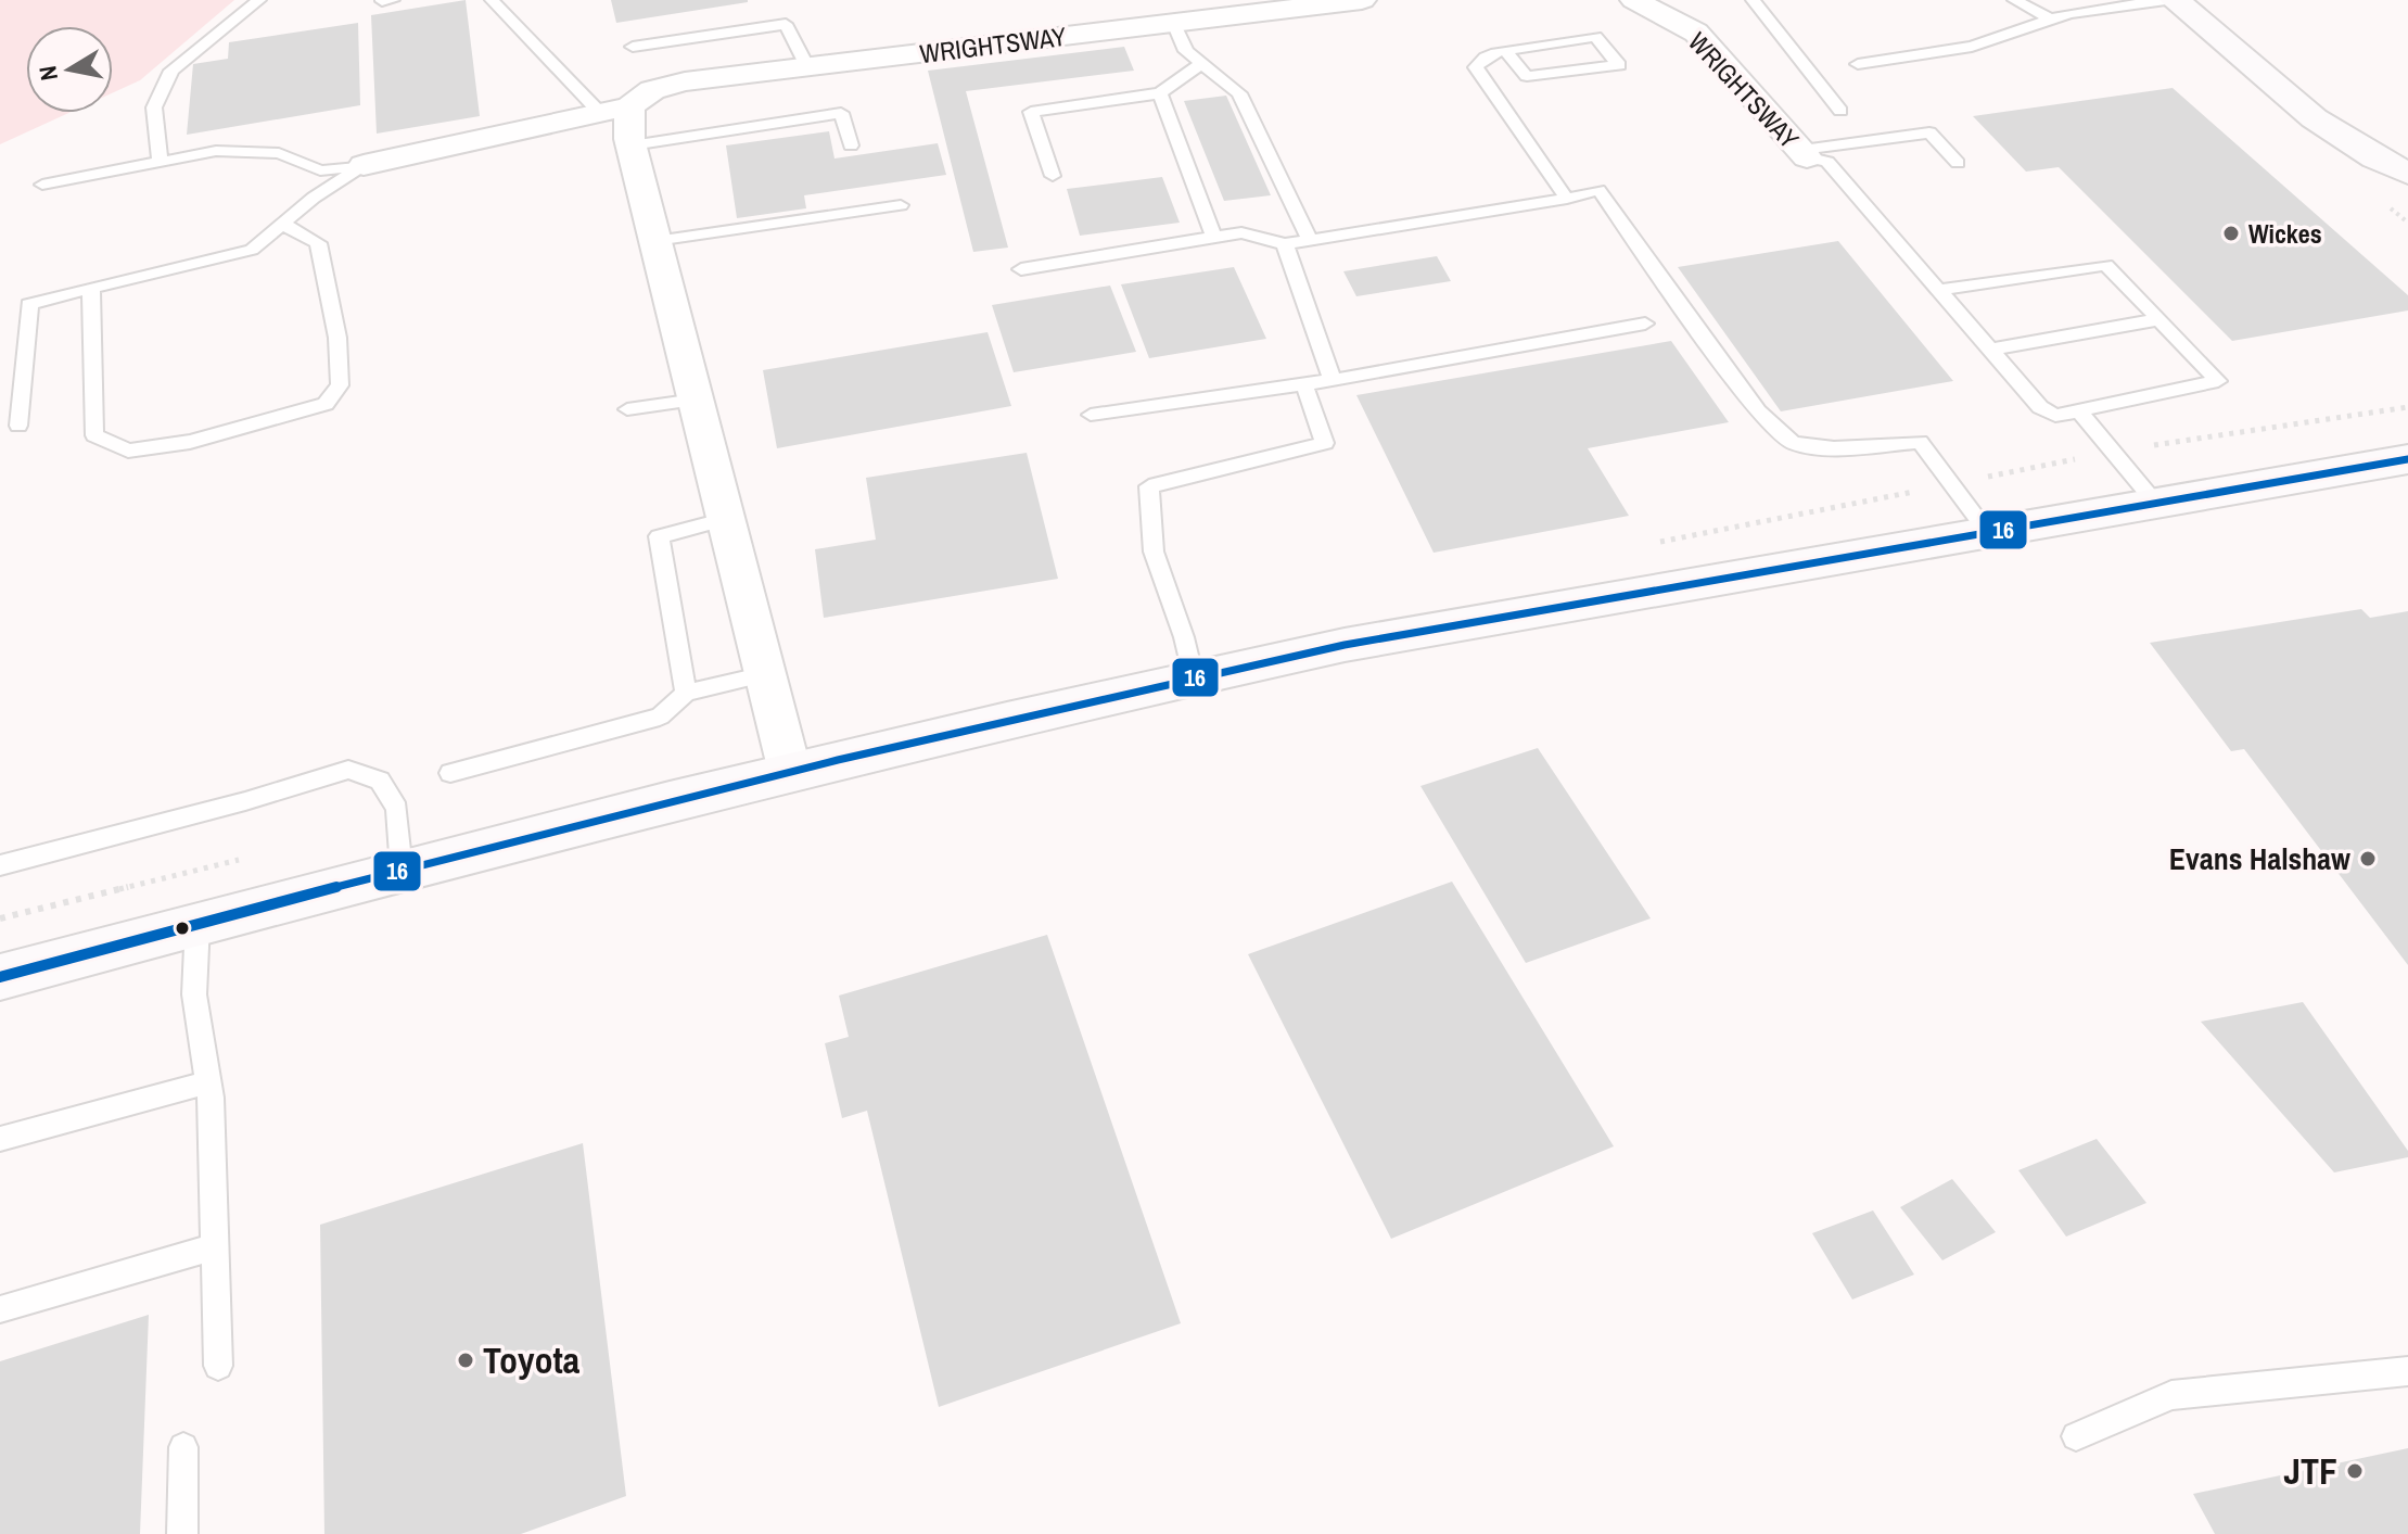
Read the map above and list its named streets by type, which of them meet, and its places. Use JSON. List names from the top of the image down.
{
  "streets": {
    "street": ["WRIGHTSWAY"]
  },
  "places": [
    "Wickes",
    "Evans Halshaw",
    "Toyota",
    "JTF"
  ],
  "lines": ["transit line 16"],
  "north": "left"
}
